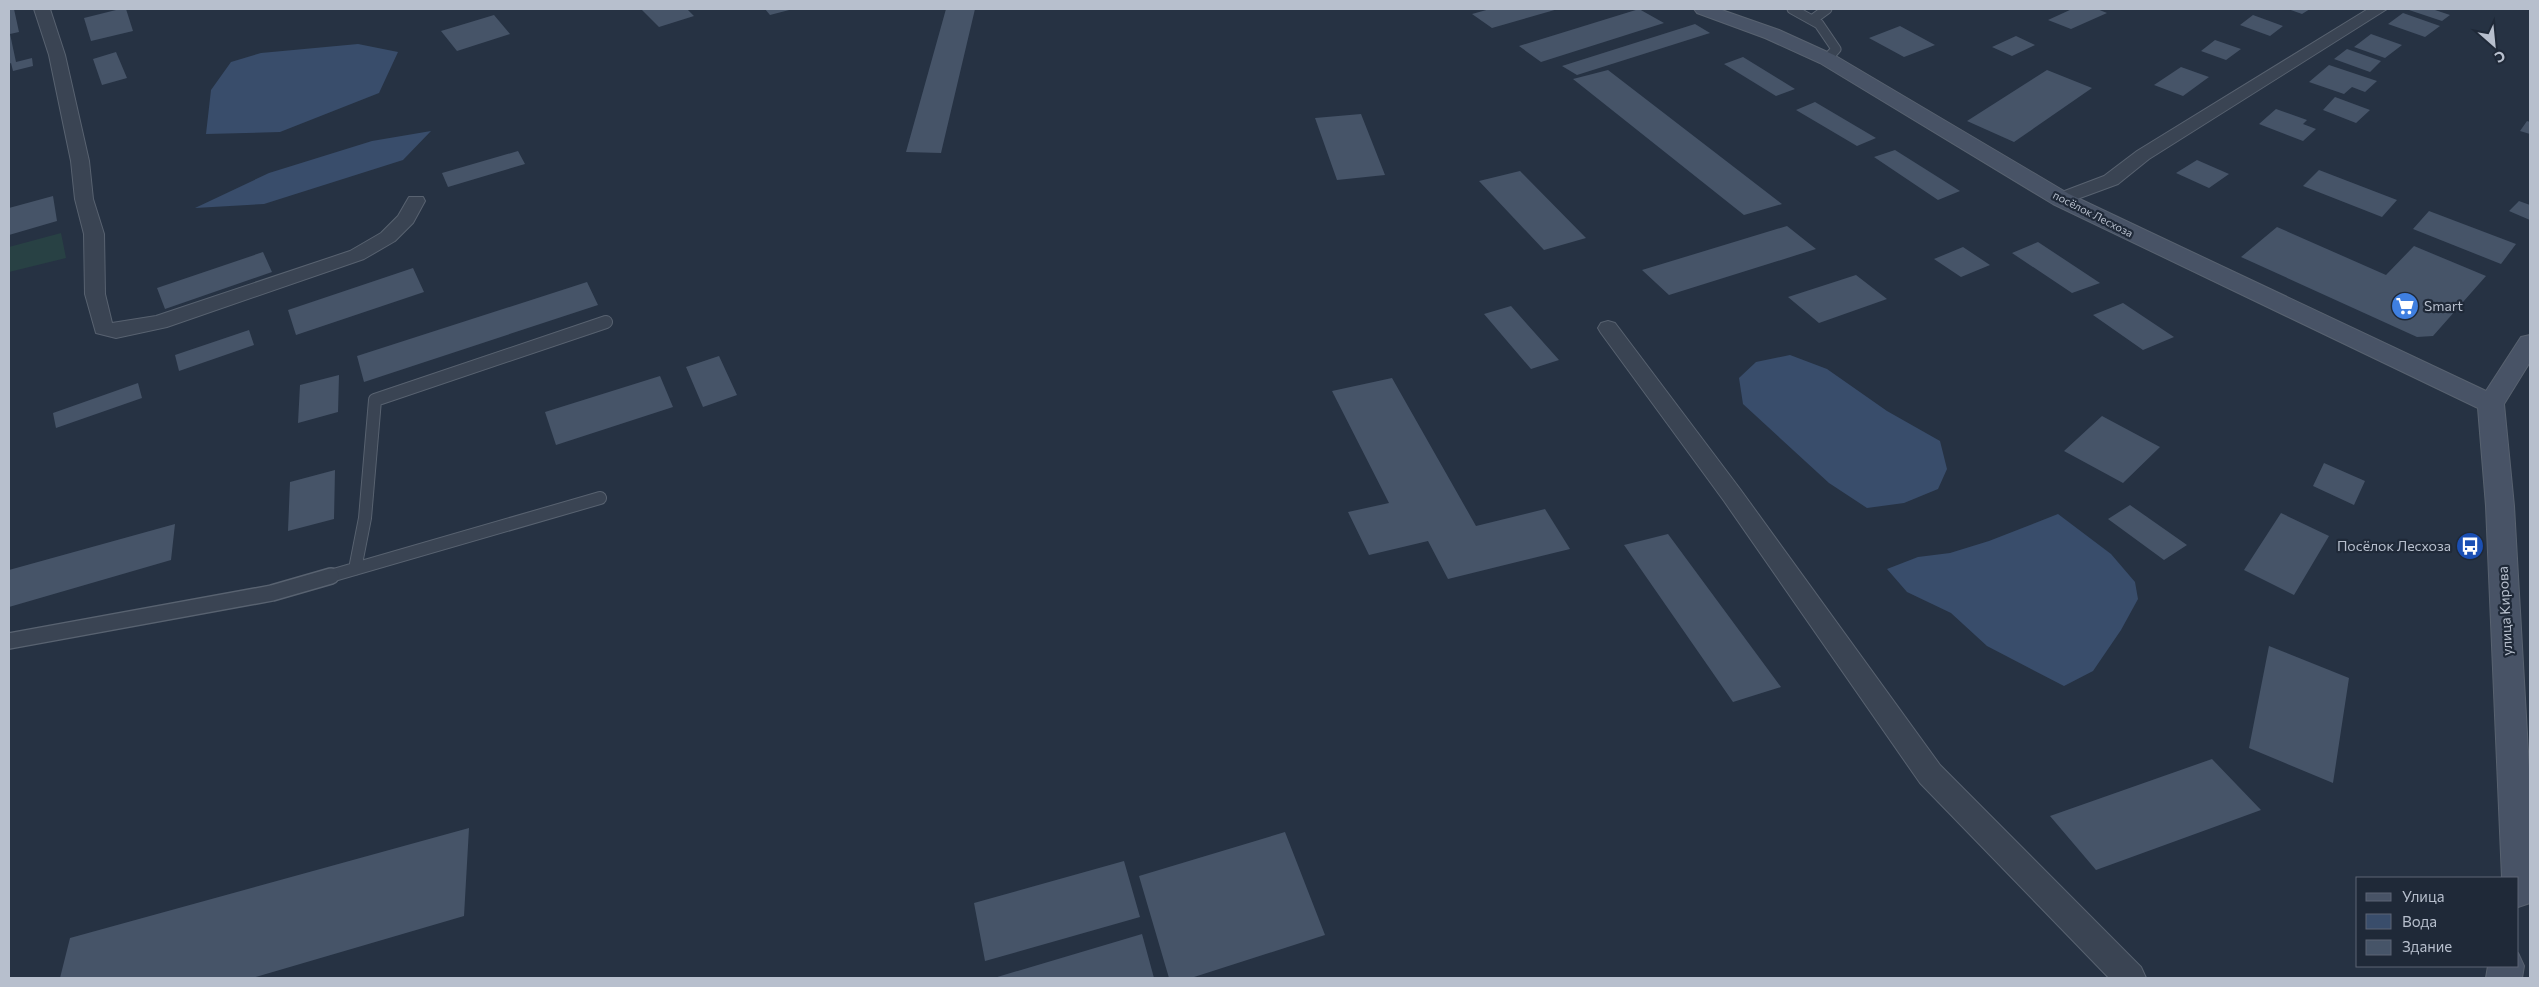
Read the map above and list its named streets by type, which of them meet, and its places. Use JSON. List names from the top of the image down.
{
  "streets": {
    "street": ["посёлок Лесхоза", "улица Кирова"]
  },
  "crossings": [
    ["посёлок Лесхоза", "улица Кирова"]
  ],
  "places": {
    "supermarket": ["Smart"],
    "bus stop": ["Посёлок Лесхоза"]
  },
  "legend": ["Улица", "Вода", "Здание"],
  "north": "bottom right"
}
